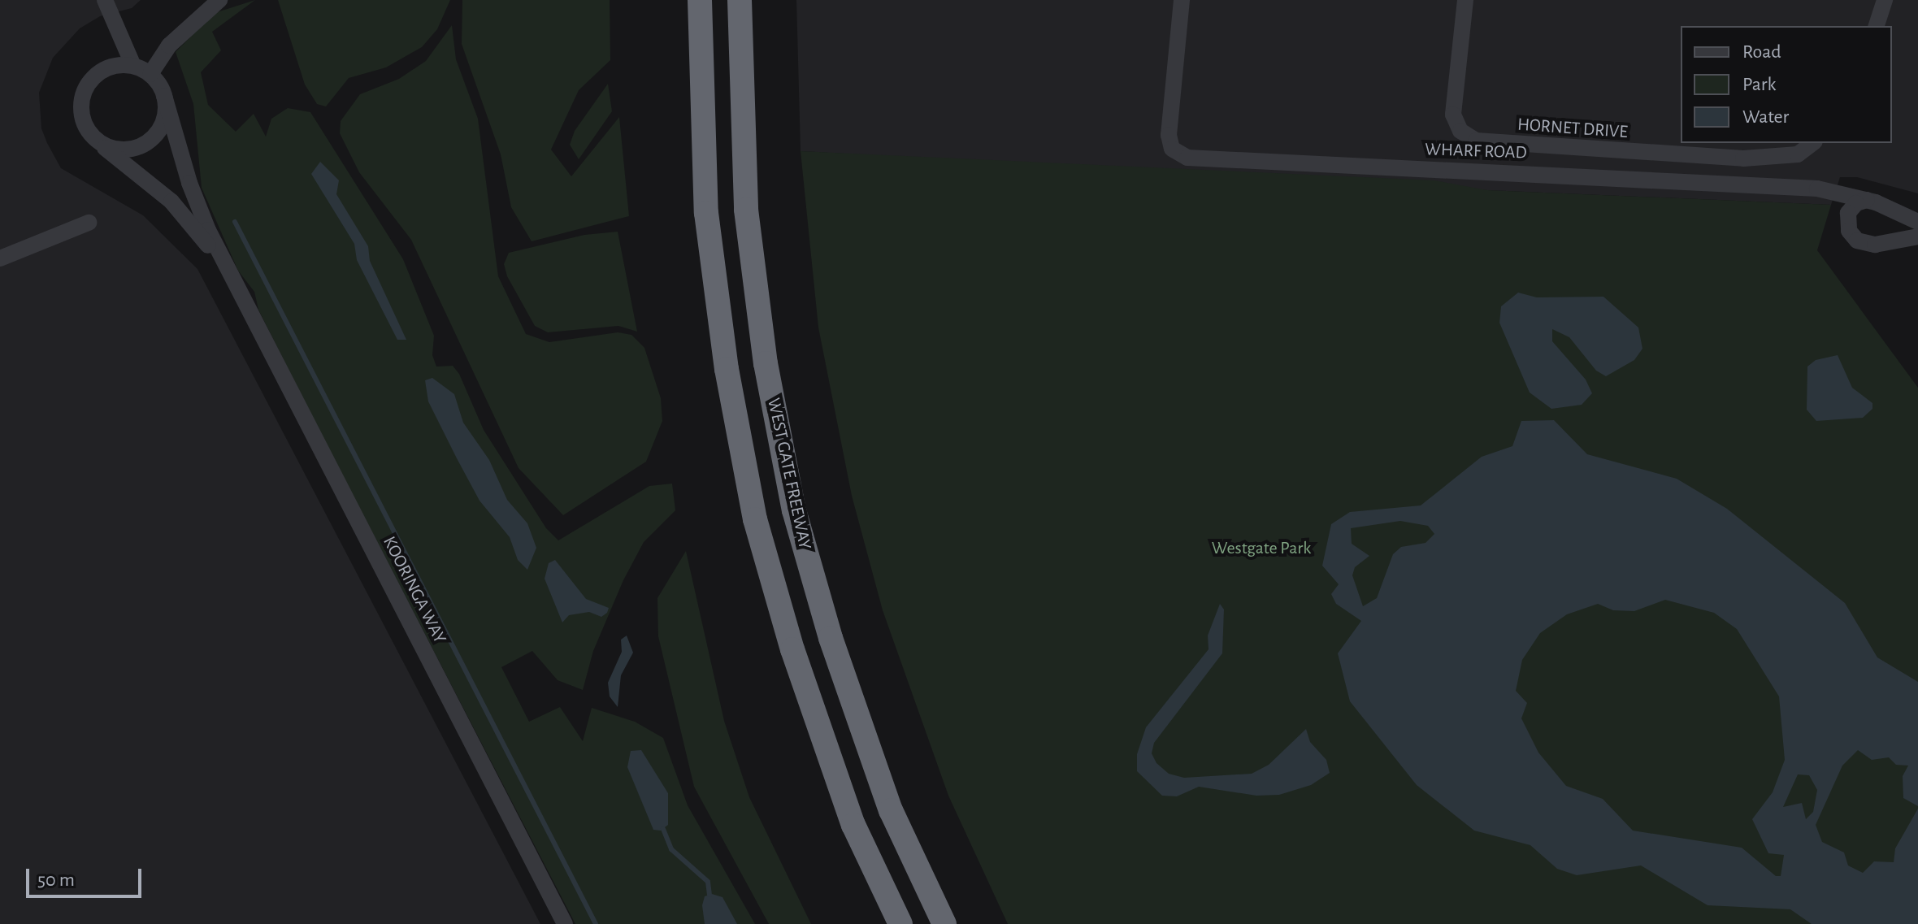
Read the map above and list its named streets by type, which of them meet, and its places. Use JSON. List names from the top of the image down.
{
  "streets": {
    "highway": ["WEST GATE FREEWAY"],
    "street": ["HORNET DRIVE", "WHARF ROAD", "KOORINGA WAY"]
  },
  "parks": ["Westgate Park"],
  "legend": ["Road", "Park", "Water"],
  "scale_bar": "50 m"
}
